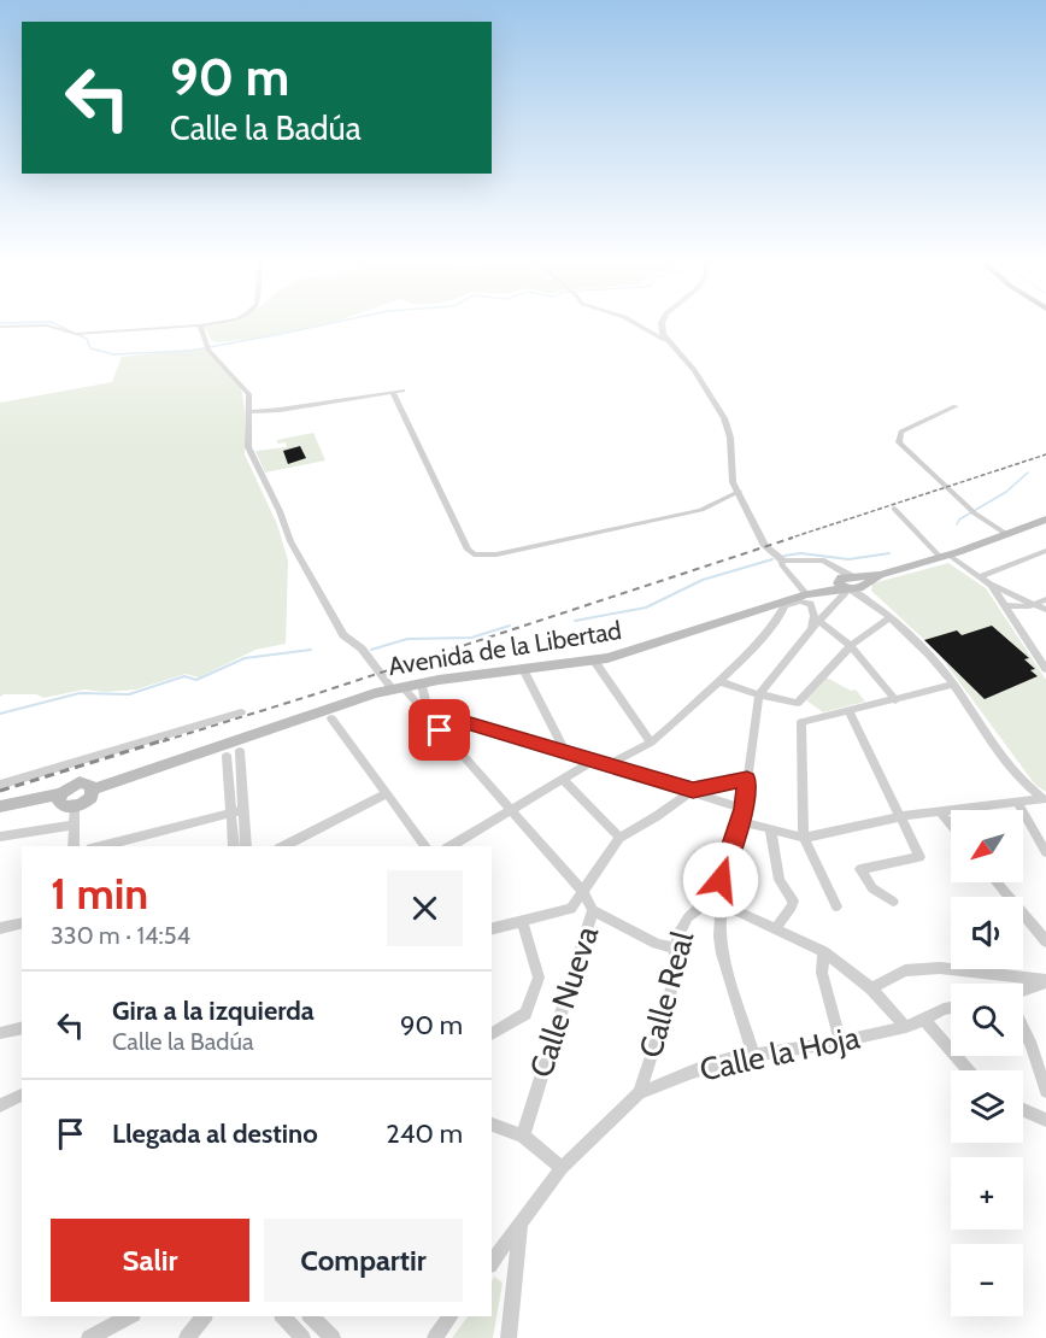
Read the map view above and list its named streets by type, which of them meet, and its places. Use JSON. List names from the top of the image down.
{
  "streets": {
    "main road": ["Avenida de la Libertad"],
    "street": ["Calle Real", "Calle Nueva", "Calle la Hoja"]
  },
  "crossings": [
    ["Calle Real", "Calle la Hoja"]
  ],
  "north": "bottom left",
  "page": {
    "turn": ["90 m", "Calle la Badúa"],
    "map_buttons": ["+", "−"],
    "heading": ["1 min", "330 m · 14:54"],
    "list": [
      {
        "name": "Gira a la izquierda",
        "note": "Calle la Badúa",
        "value": "90 m"
      },
      {
        "name": "Llegada al destino",
        "value": "240 m"
      }
    ],
    "buttons": ["Salir", "Compartir"]
  }
}
